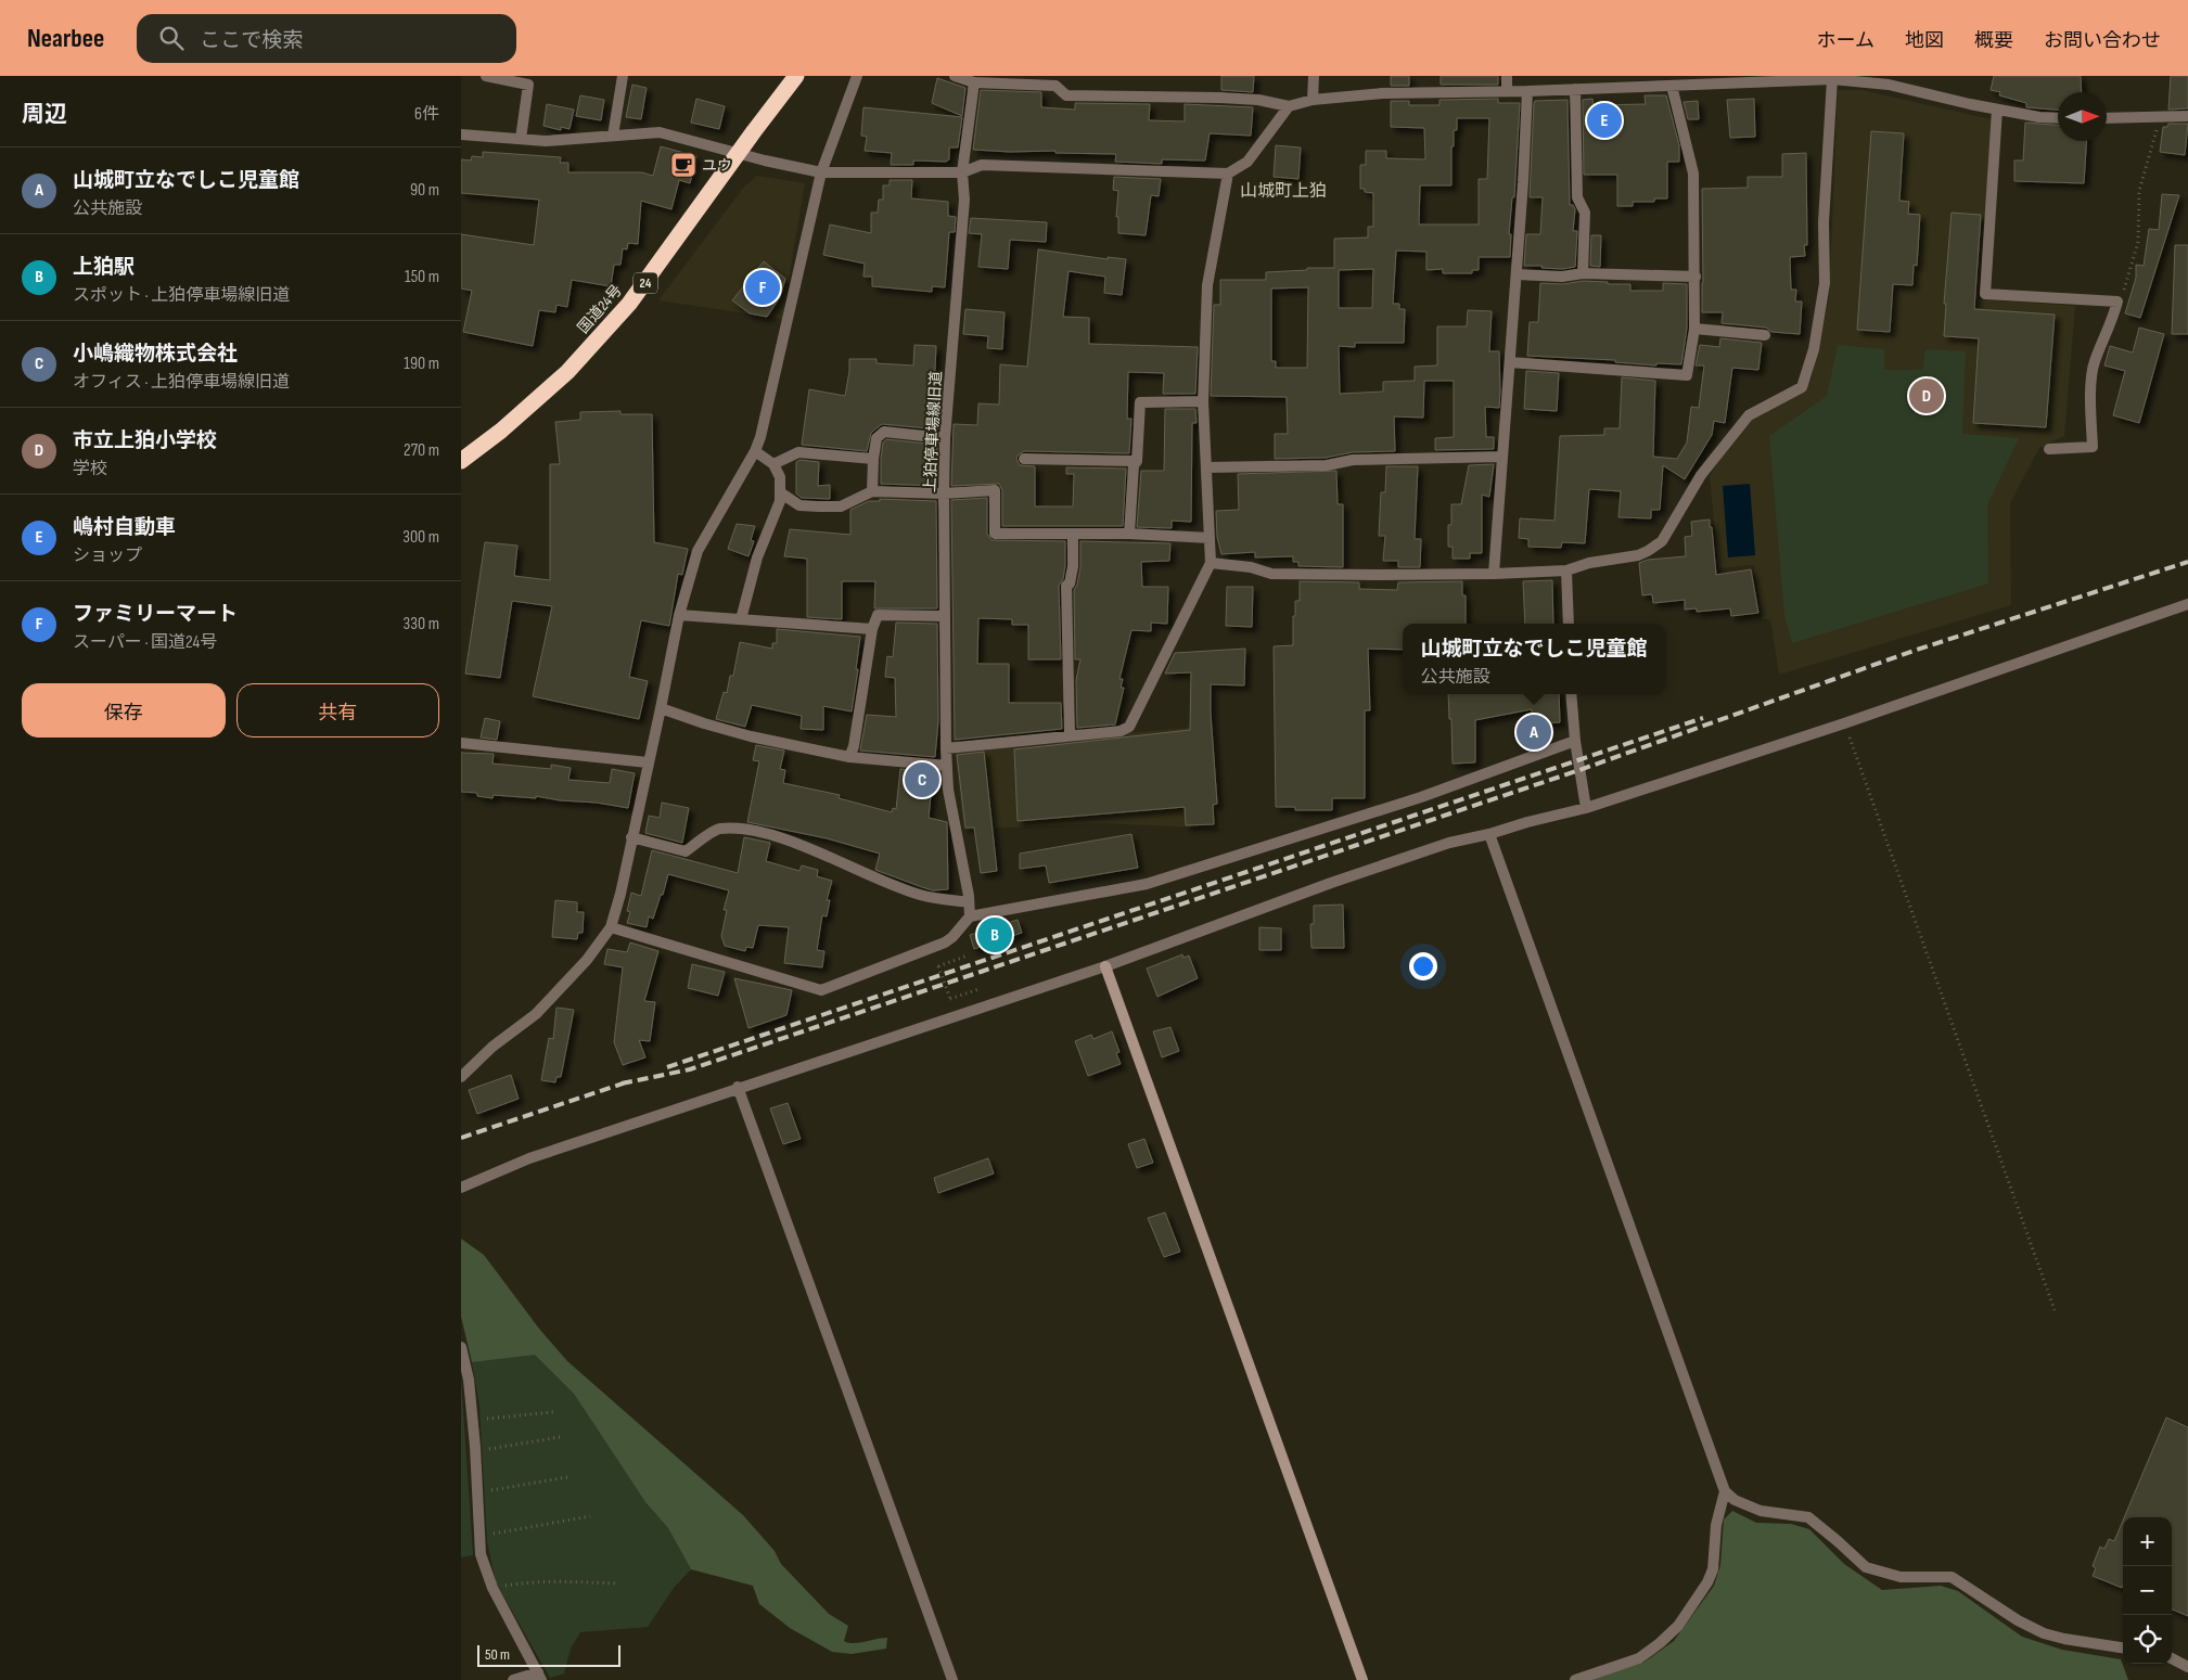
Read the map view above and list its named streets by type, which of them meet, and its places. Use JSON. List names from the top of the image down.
{
  "streets": {
    "highway": ["24", "国道24号"],
    "street": ["上狛停車場線旧道"]
  },
  "districts": ["山城町上狛"],
  "places": {
    "cafe": ["ユウ"]
  },
  "scale_bar": "50 m",
  "north": "right",
  "page": {
    "header": "Nearbee",
    "search": "ここで検索",
    "nav": [
      "ホーム",
      "地図",
      "概要",
      "お問い合わせ"
    ],
    "heading": ["周辺", "6件"],
    "pins": [
      "E",
      "F",
      "D",
      "A",
      "C",
      "B"
    ],
    "list": [
      {
        "mark": "A",
        "name": "山城町立なでしこ児童館",
        "note": "公共施設",
        "value": "90 m"
      },
      {
        "mark": "B",
        "name": "上狛駅",
        "note": "スポット · 上狛停車場線旧道",
        "value": "150 m"
      },
      {
        "mark": "C",
        "name": "小嶋織物株式会社",
        "note": "オフィス · 上狛停車場線旧道",
        "value": "190 m"
      },
      {
        "mark": "D",
        "name": "市立上狛小学校",
        "note": "学校",
        "value": "270 m"
      },
      {
        "mark": "E",
        "name": "嶋村自動車",
        "note": "ショップ",
        "value": "300 m"
      },
      {
        "mark": "F",
        "name": "ファミリーマート",
        "note": "スーパー · 国道24号",
        "value": "330 m"
      }
    ],
    "popup": ["山城町立なでしこ児童館", "公共施設"],
    "buttons": ["保存", "共有"],
    "map_buttons": ["+", "−"],
    "scale": "50 m"
  }
}
